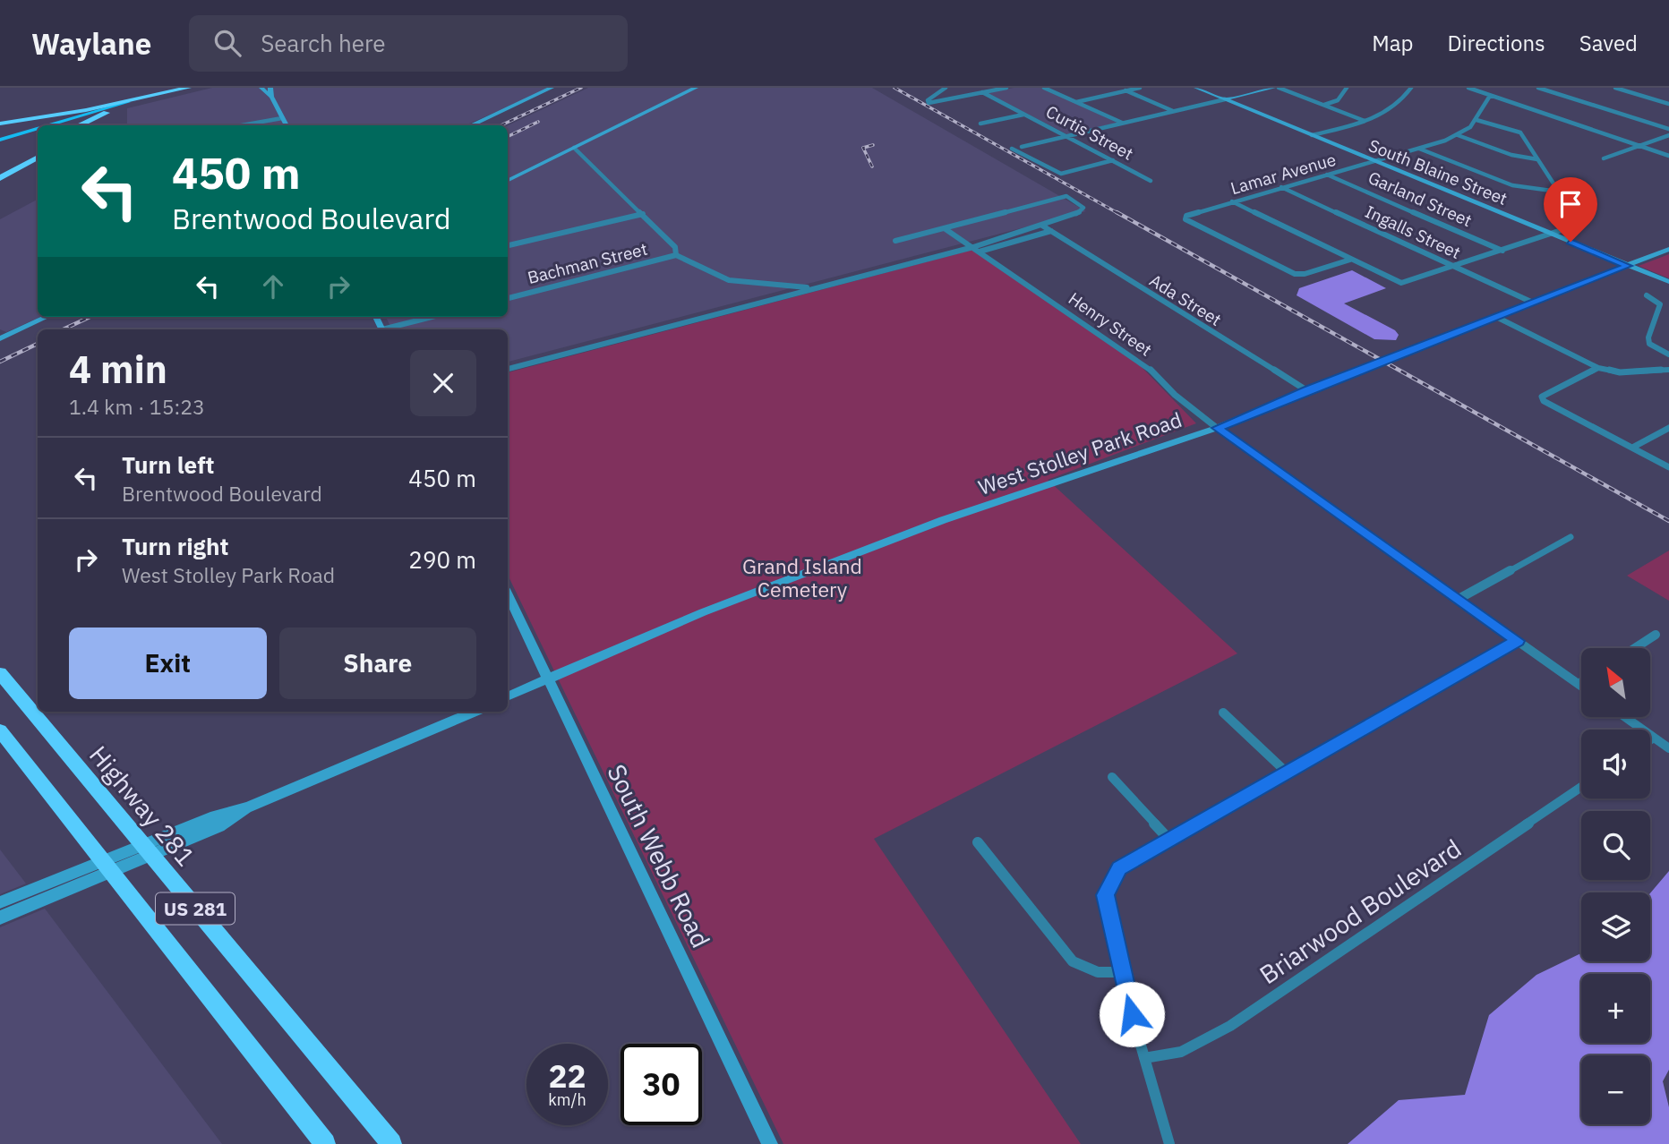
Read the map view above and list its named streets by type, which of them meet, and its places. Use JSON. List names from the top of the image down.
{
  "streets": {
    "highway": ["Highway 281", "US 281"],
    "street": [
      "Curtis Street",
      "South Blaine Street",
      "Lamar Avenue",
      "Garland Street",
      "Ingalls Street",
      "Bachman Street",
      "Ada Street",
      "Henry Street",
      "West Stolley Park Road",
      "South Webb Road",
      "Briarwood Boulevard"
    ]
  },
  "crossings": [
    ["South Blaine Street", "Lamar Avenue"],
    ["South Blaine Street", "West Stolley Park Road"],
    ["Lamar Avenue", "Garland Street"],
    ["Lamar Avenue", "Ingalls Street"],
    ["Ingalls Street", "West Stolley Park Road"],
    ["Ada Street", "West Stolley Park Road"],
    ["Henry Street", "West Stolley Park Road"],
    ["West Stolley Park Road", "South Webb Road"]
  ],
  "parks": ["Grand Island Cemetery"],
  "north": "top left",
  "page": {
    "header": "Waylane",
    "search": "Search here",
    "nav": ["Map", "Directions", "Saved"],
    "turn": ["450 m", "Brentwood Boulevard"],
    "heading": ["4 min", "1.4 km · 15:23"],
    "list": [
      {
        "name": "Turn left",
        "note": "Brentwood Boulevard",
        "value": "450 m"
      },
      {
        "name": "Turn right",
        "note": "West Stolley Park Road",
        "value": "290 m"
      }
    ],
    "buttons": ["Exit", "Share"],
    "map_buttons": ["+", "−"],
    "speed": "22 km/h",
    "limit": "30"
  }
}
